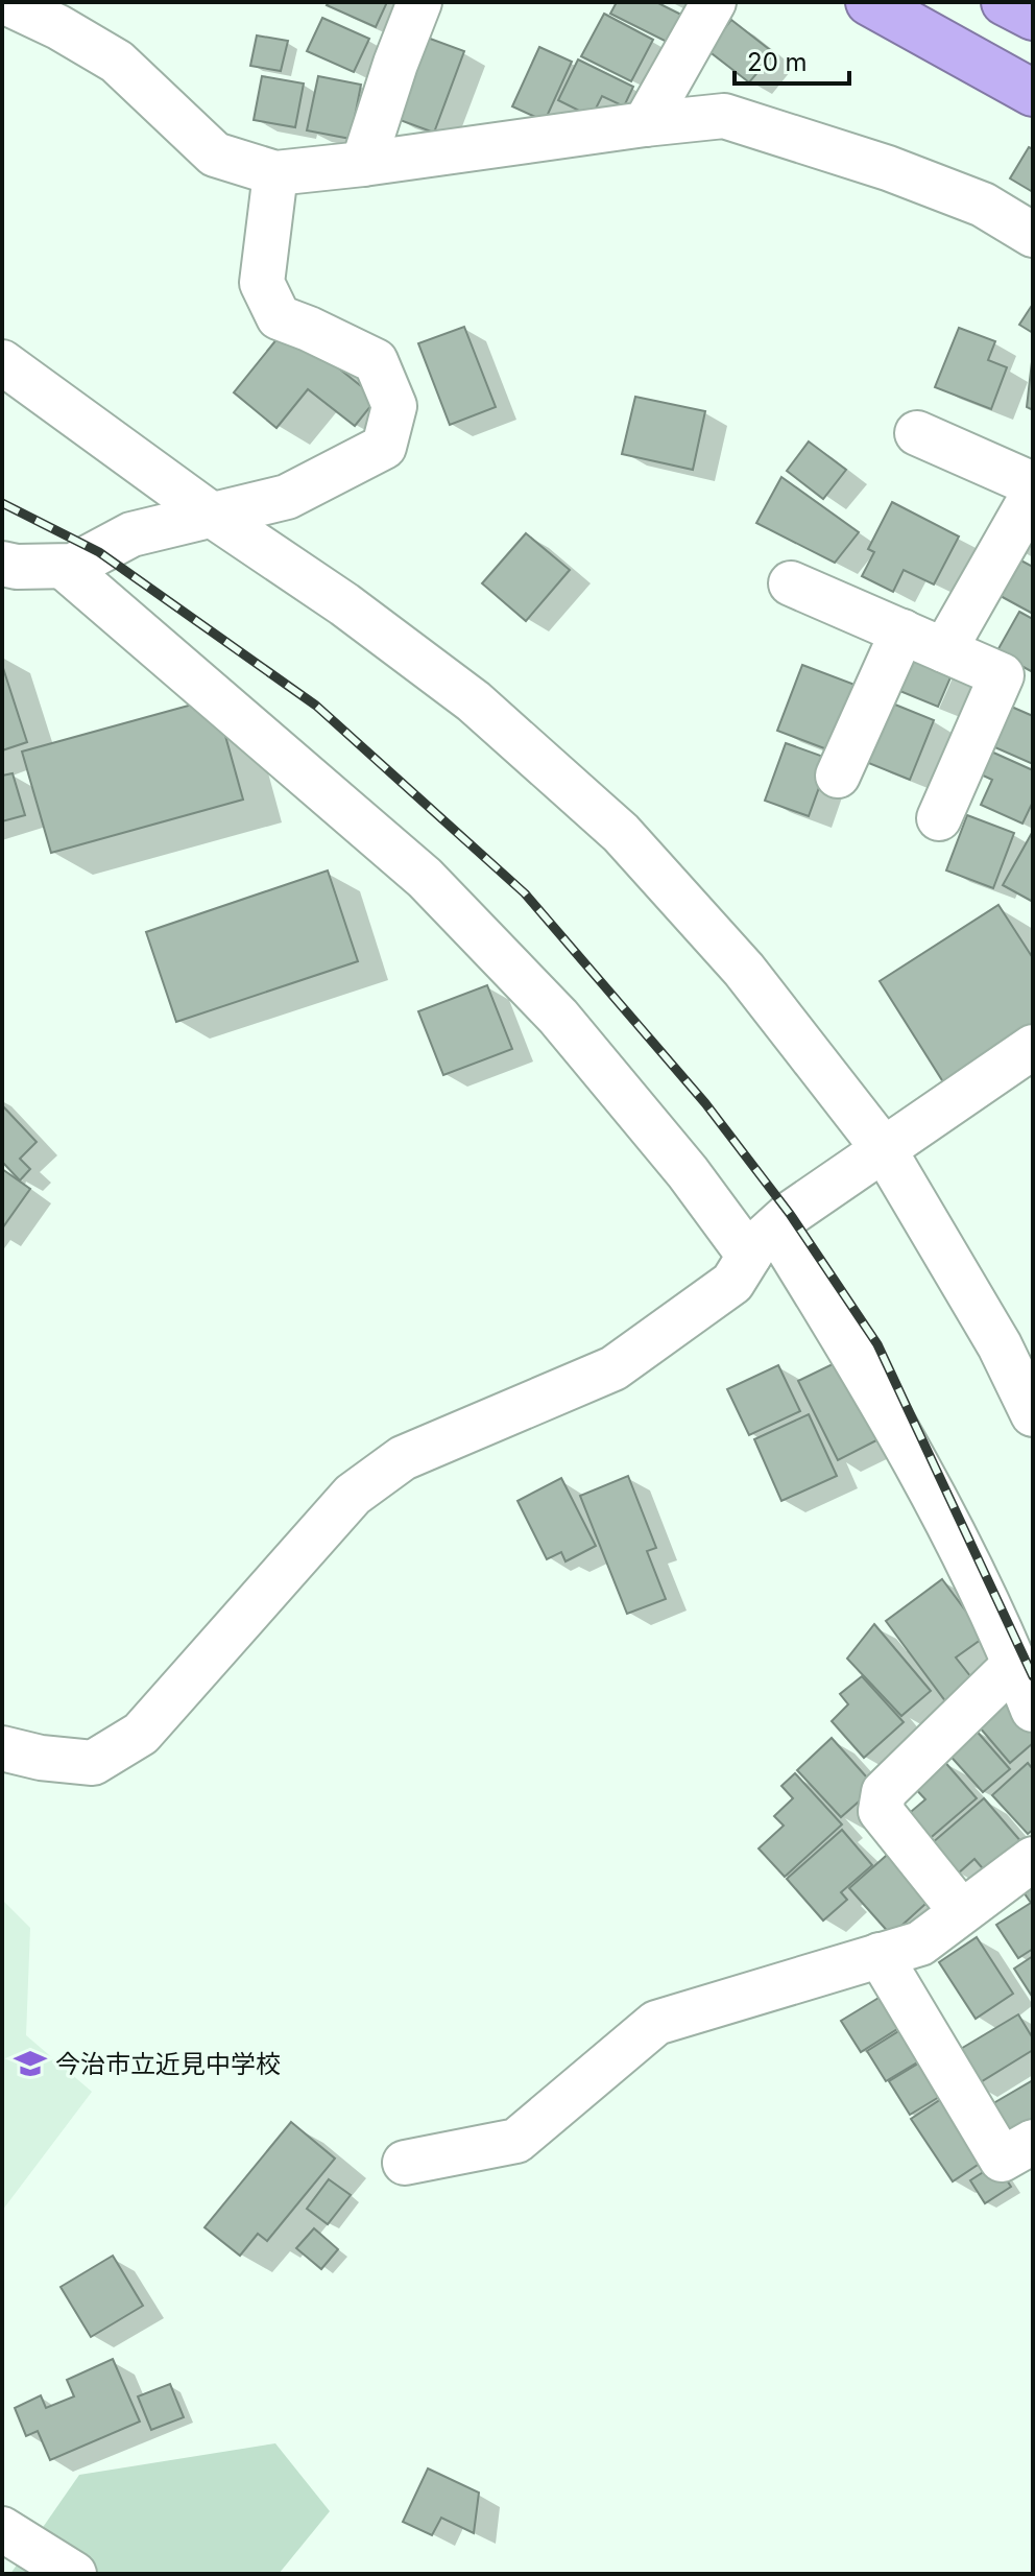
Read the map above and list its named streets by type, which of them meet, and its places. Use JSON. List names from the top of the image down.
{
  "places": {
    "school or university": ["今治市立近見中学校"]
  },
  "scale_bar": "20 m"
}
